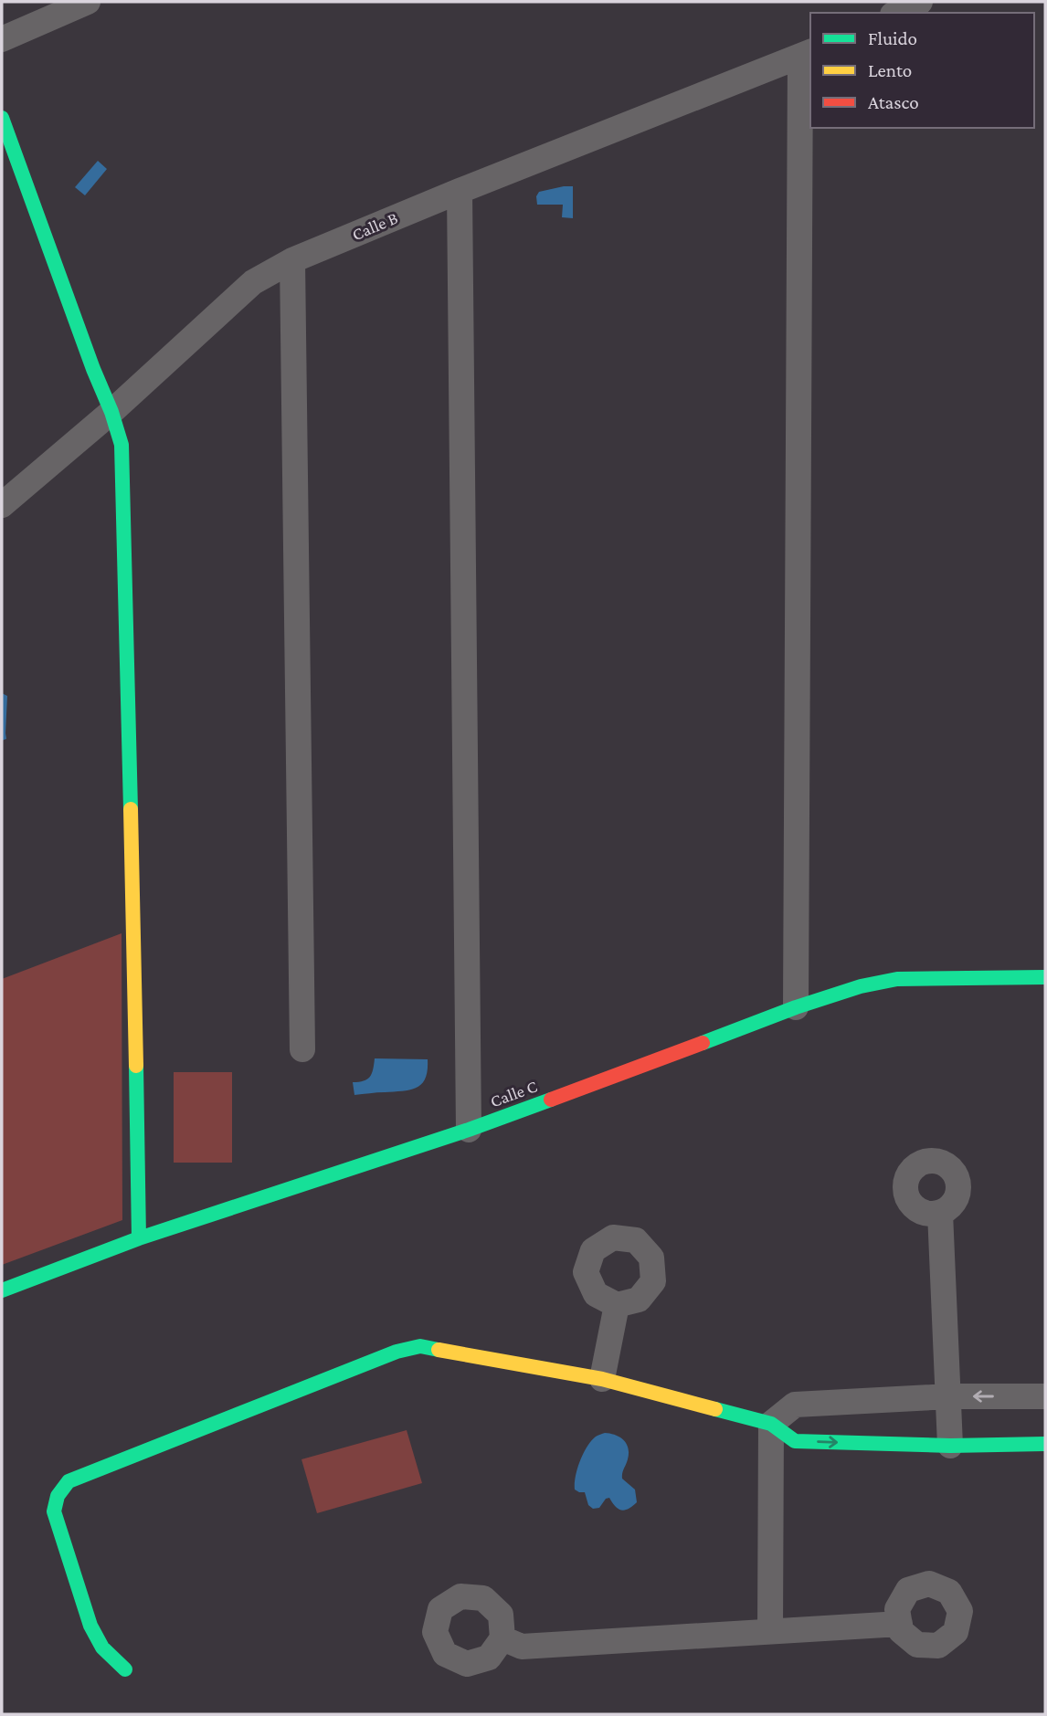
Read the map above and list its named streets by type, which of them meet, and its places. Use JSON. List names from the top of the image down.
{
  "streets": {
    "street": ["Calle B", "Calle C"]
  },
  "legend": ["Fluido", "Lento", "Atasco"]
}
